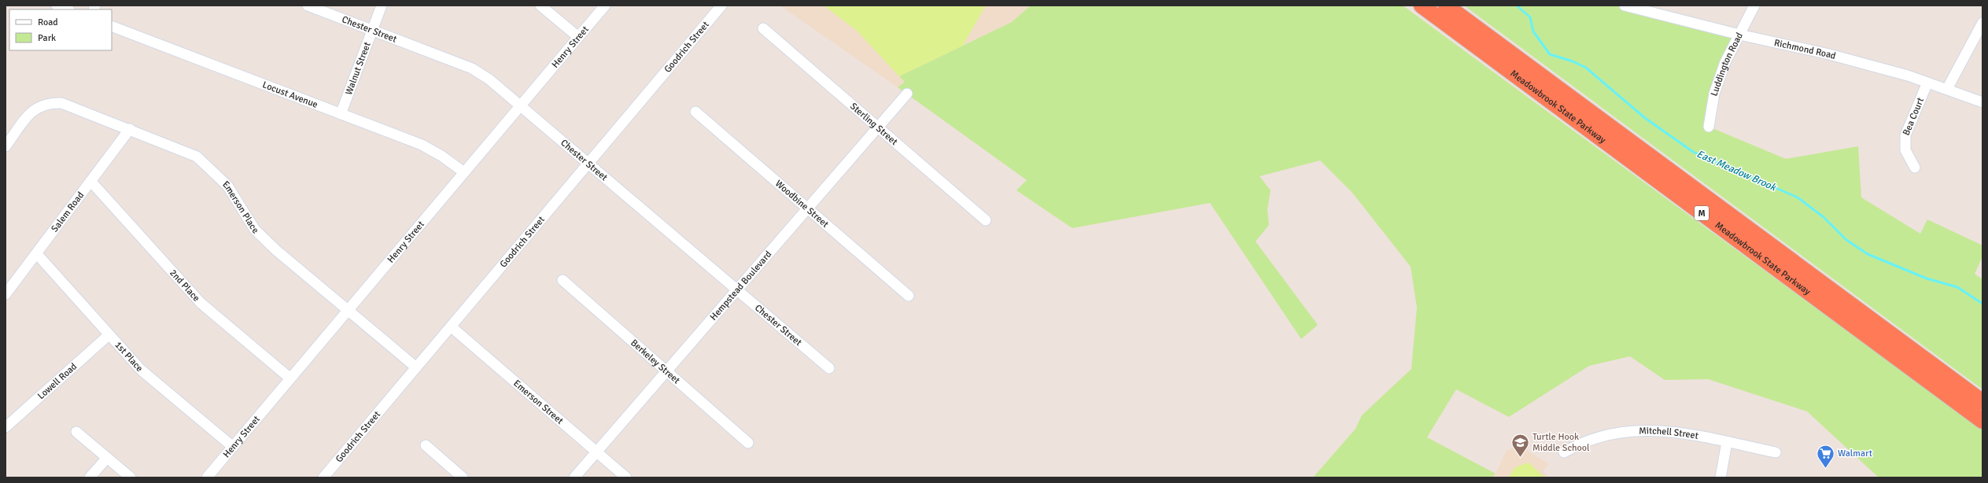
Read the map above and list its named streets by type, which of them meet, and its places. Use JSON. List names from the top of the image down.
{
  "streets": {
    "highway": ["Meadowbrook State Parkway", "M"],
    "street": [
      "Chester Street",
      "Henry Street",
      "Goodrich Street",
      "Richmond Road",
      "Luddington Road",
      "Walnut Street",
      "Locust Avenue",
      "Bea Court",
      "Sterling Street",
      "Woodbine Street",
      "Emerson Place",
      "Salem Road",
      "2nd Place",
      "Hempstead Boulevard",
      "1st Place",
      "Berkeley Street",
      "Lowell Road",
      "Emerson Street",
      "Mitchell Street"
    ]
  },
  "crossings": [
    ["Chester Street", "Henry Street"],
    ["Chester Street", "Goodrich Street"],
    ["Chester Street", "Walnut Street"],
    ["Chester Street", "Hempstead Boulevard"],
    ["Henry Street", "Locust Avenue"],
    ["Henry Street", "Emerson Place"],
    ["Henry Street", "2nd Place"],
    ["Henry Street", "1st Place"],
    ["Goodrich Street", "Emerson Place"],
    ["Goodrich Street", "Emerson Street"],
    ["Richmond Road", "Luddington Road"],
    ["Richmond Road", "Bea Court"],
    ["Walnut Street", "Locust Avenue"],
    ["Sterling Street", "Hempstead Boulevard"],
    ["Woodbine Street", "Hempstead Boulevard"],
    ["Emerson Place", "Salem Road"],
    ["Salem Road", "2nd Place"],
    ["Salem Road", "1st Place"],
    ["Hempstead Boulevard", "Berkeley Street"],
    ["Hempstead Boulevard", "Emerson Street"],
    ["1st Place", "Lowell Road"]
  ],
  "water": ["East Meadow Brook"],
  "places": {
    "school or university": ["Turtle Hook Middle School"],
    "supermarket": ["Walmart"]
  },
  "legend": ["Road", "Park"]
}
